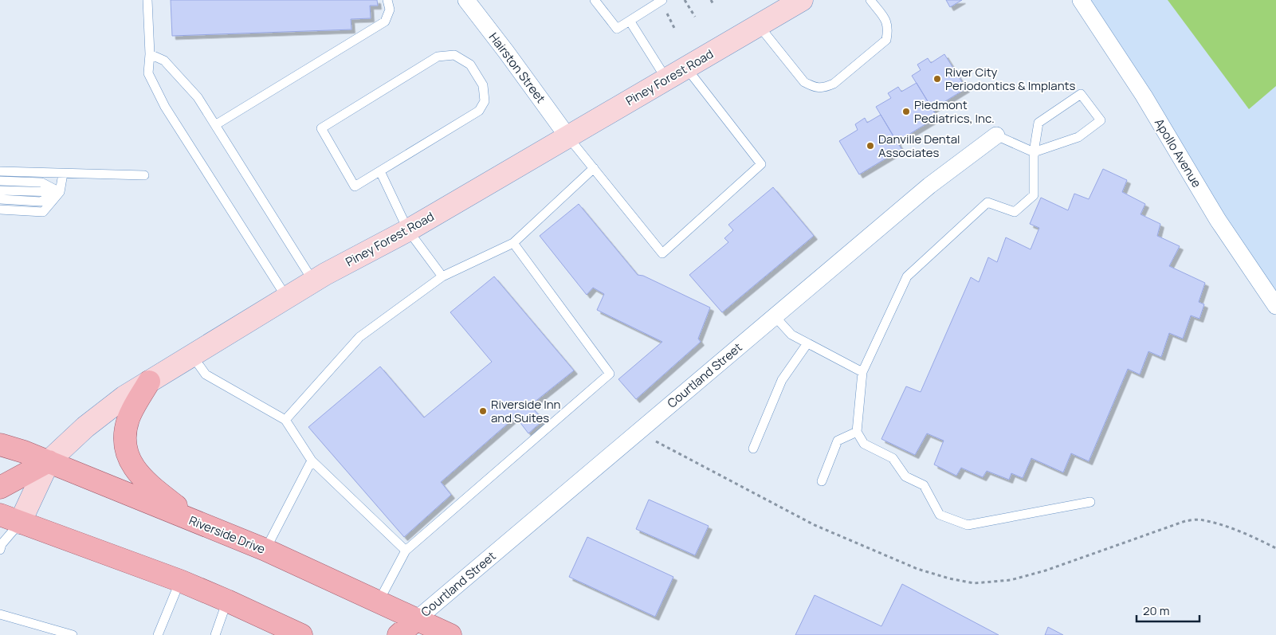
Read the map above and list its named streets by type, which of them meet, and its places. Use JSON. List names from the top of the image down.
{
  "streets": {
    "main road": ["Piney Forest Road", "Riverside Drive"],
    "street": ["Hairston Street", "Apollo Avenue", "Courtland Street"]
  },
  "crossings": [
    ["Hairston Street", "Piney Forest Road"],
    ["Piney Forest Road", "Riverside Drive"],
    ["Courtland Street", "Riverside Drive"]
  ],
  "places": [
    "River City Periodontics & Implants",
    "Piedmont Pediatrics, Inc.",
    "Danville Dental Associates",
    "Riverside Inn and Suites"
  ],
  "scale_bar": "20 m"
}
